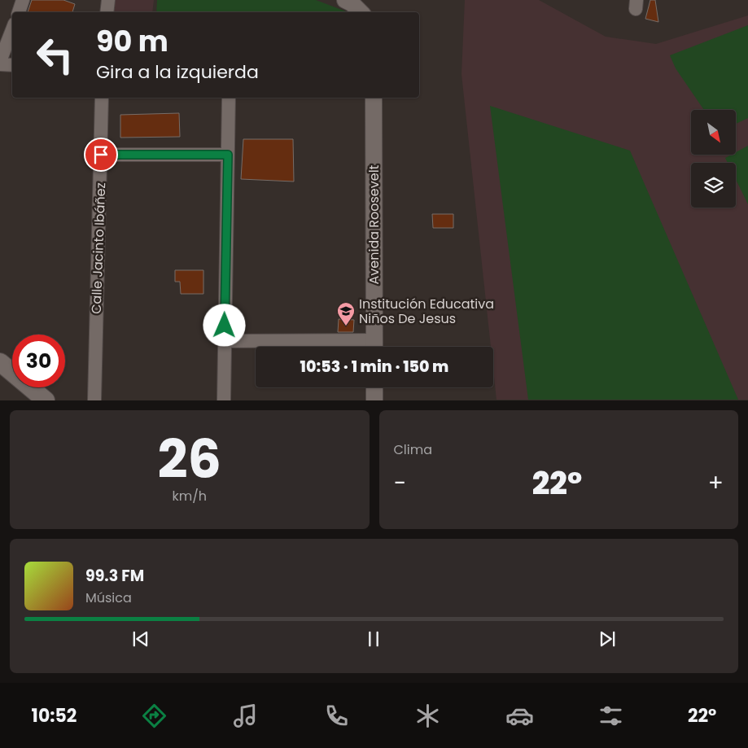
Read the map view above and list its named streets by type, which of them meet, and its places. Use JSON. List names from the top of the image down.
{
  "streets": {
    "street": ["Avenida Roosevelt", "Calle Jacinto Ibáñez"]
  },
  "places": {
    "school or university": ["Institución Educativa Niños De Jesus"]
  },
  "north": "bottom right",
  "page": {
    "turn": ["90 m", "Gira a la izquierda"],
    "limit": "30",
    "trip": "10:53 · 1 min · 150 m",
    "tile": [
      ["26", "km/h"],
      "Clima"
    ],
    "heat": ["−", "22°", "+"],
    "song": ["99.3 FM", "Música"],
    "tabs": ["10:52", "22°"]
  }
}
